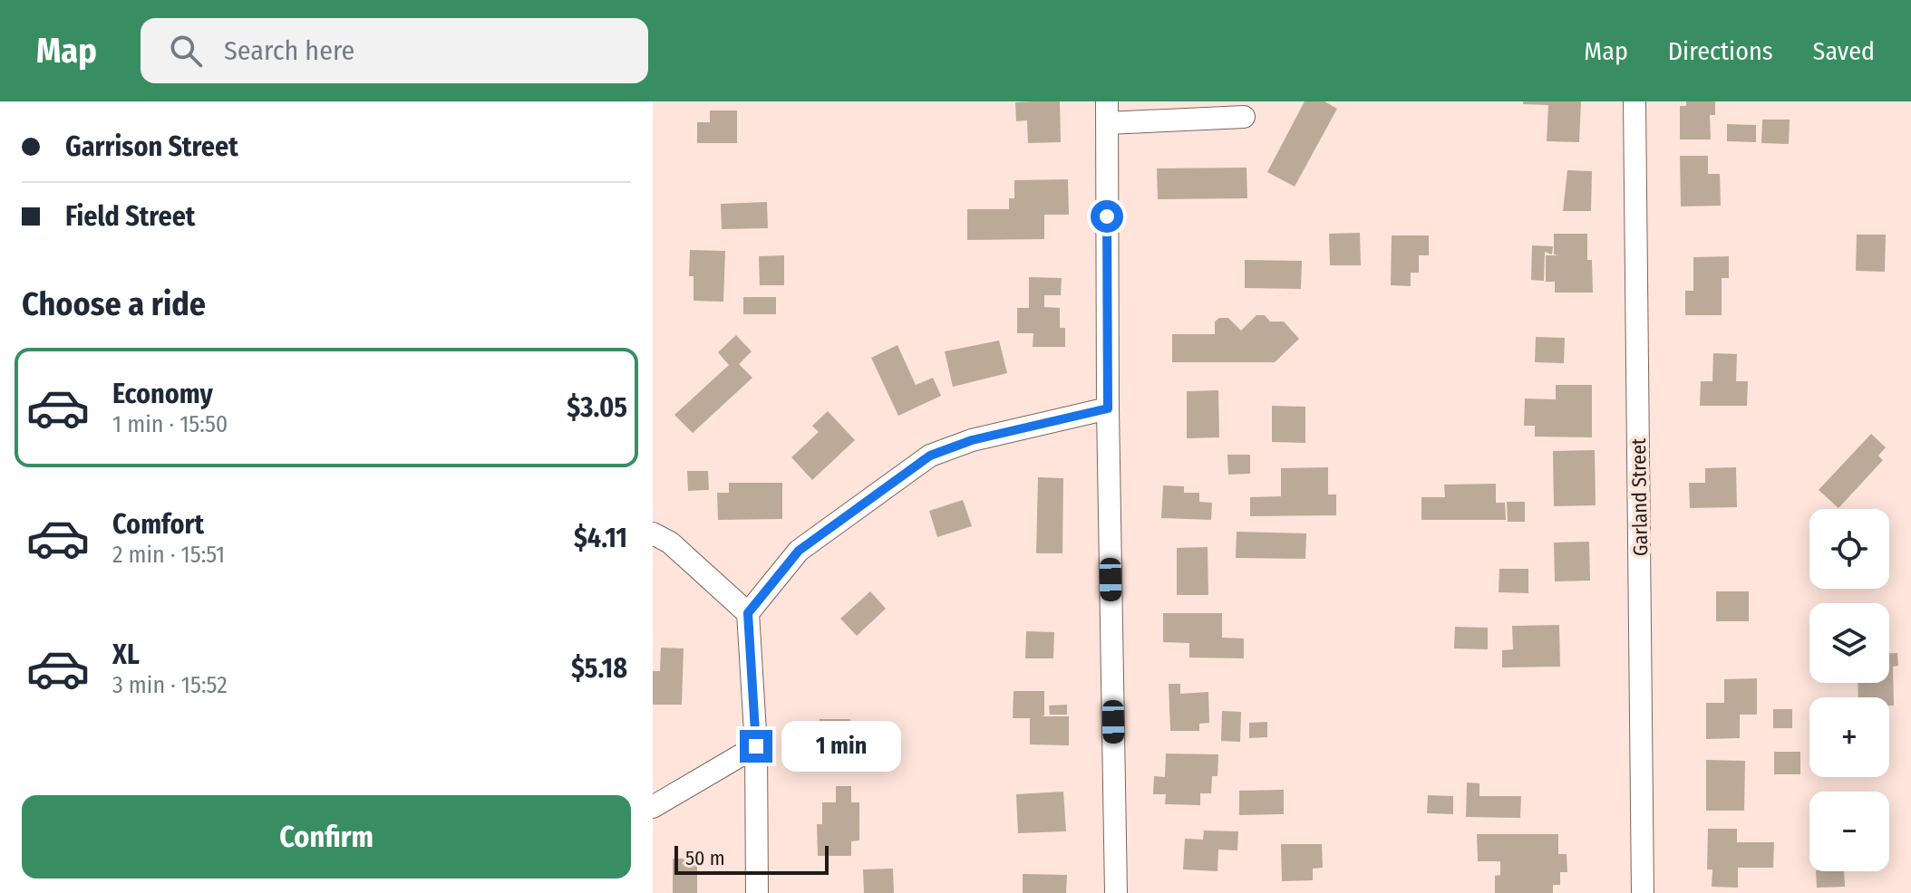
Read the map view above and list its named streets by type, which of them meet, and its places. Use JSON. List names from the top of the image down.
{
  "streets": {
    "street": ["Garland Street"]
  },
  "scale_bar": "50 m",
  "page": {
    "header": "Map",
    "search": "Search here",
    "nav": ["Map", "Directions", "Saved"],
    "banner": ["Garrison Street", "Field Street"],
    "heading": "Choose a ride",
    "list": [
      {
        "name": "Economy",
        "note": "1 min · 15:50",
        "value": "$3.05"
      },
      {
        "name": "Comfort",
        "note": "2 min · 15:51",
        "value": "$4.11"
      },
      {
        "name": "XL",
        "note": "3 min · 15:52",
        "value": "$5.18"
      }
    ],
    "map_buttons": ["+", "−"],
    "bubble": "1 min",
    "buttons": "Confirm",
    "scale": "50 m"
  }
}
